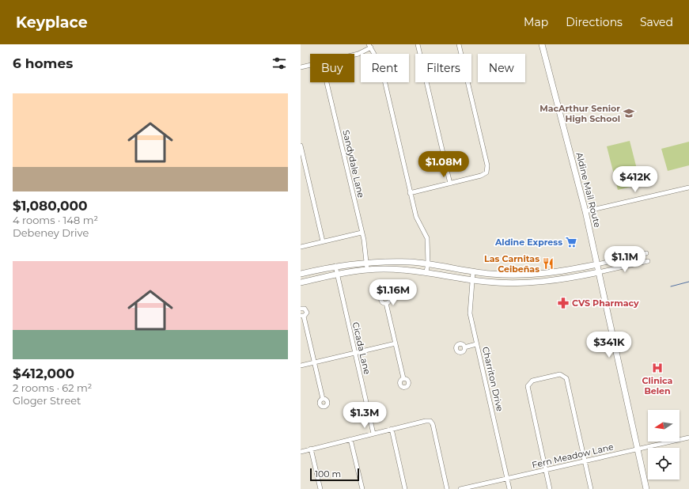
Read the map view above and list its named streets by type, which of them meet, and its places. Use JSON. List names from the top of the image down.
{
  "streets": {
    "main road": ["Aldine Mail Route"],
    "street": [
      "Sandydale Lane",
      "Cicada Lane",
      "Charriton Drive",
      "Fern Meadow Lane"
    ]
  },
  "crossings": [
    ["Aldine Mail Route", "Fern Meadow Lane"],
    ["Charriton Drive", "Fern Meadow Lane"]
  ],
  "places": {
    "school or university": ["MacArthur Senior High School"],
    "supermarket": ["Aldine Express"],
    "restaurant": ["Las Carnitas Ceibeñas"],
    "pharmacy": ["CVS Pharmacy"],
    "hospital": ["Clinica Belen"]
  },
  "scale_bar": "100 m",
  "north": "left",
  "page": {
    "header": "Keyplace",
    "nav": ["Map", "Directions", "Saved"],
    "heading": "6 homes",
    "chip": [
      "Buy",
      "Rent",
      "Filters",
      "New"
    ],
    "list": [
      {
        "name": "$1,080,000",
        "note": "4 rooms · 148 m² · Debeney Drive"
      },
      {
        "name": "$412,000",
        "note": "2 rooms · 62 m² · Gloger Street"
      }
    ],
    "price": [
      "$1.08M",
      "$412K",
      "$1.1M",
      "$1.16M",
      "$341K",
      "$1.3M"
    ],
    "scale": "100 m"
  }
}
